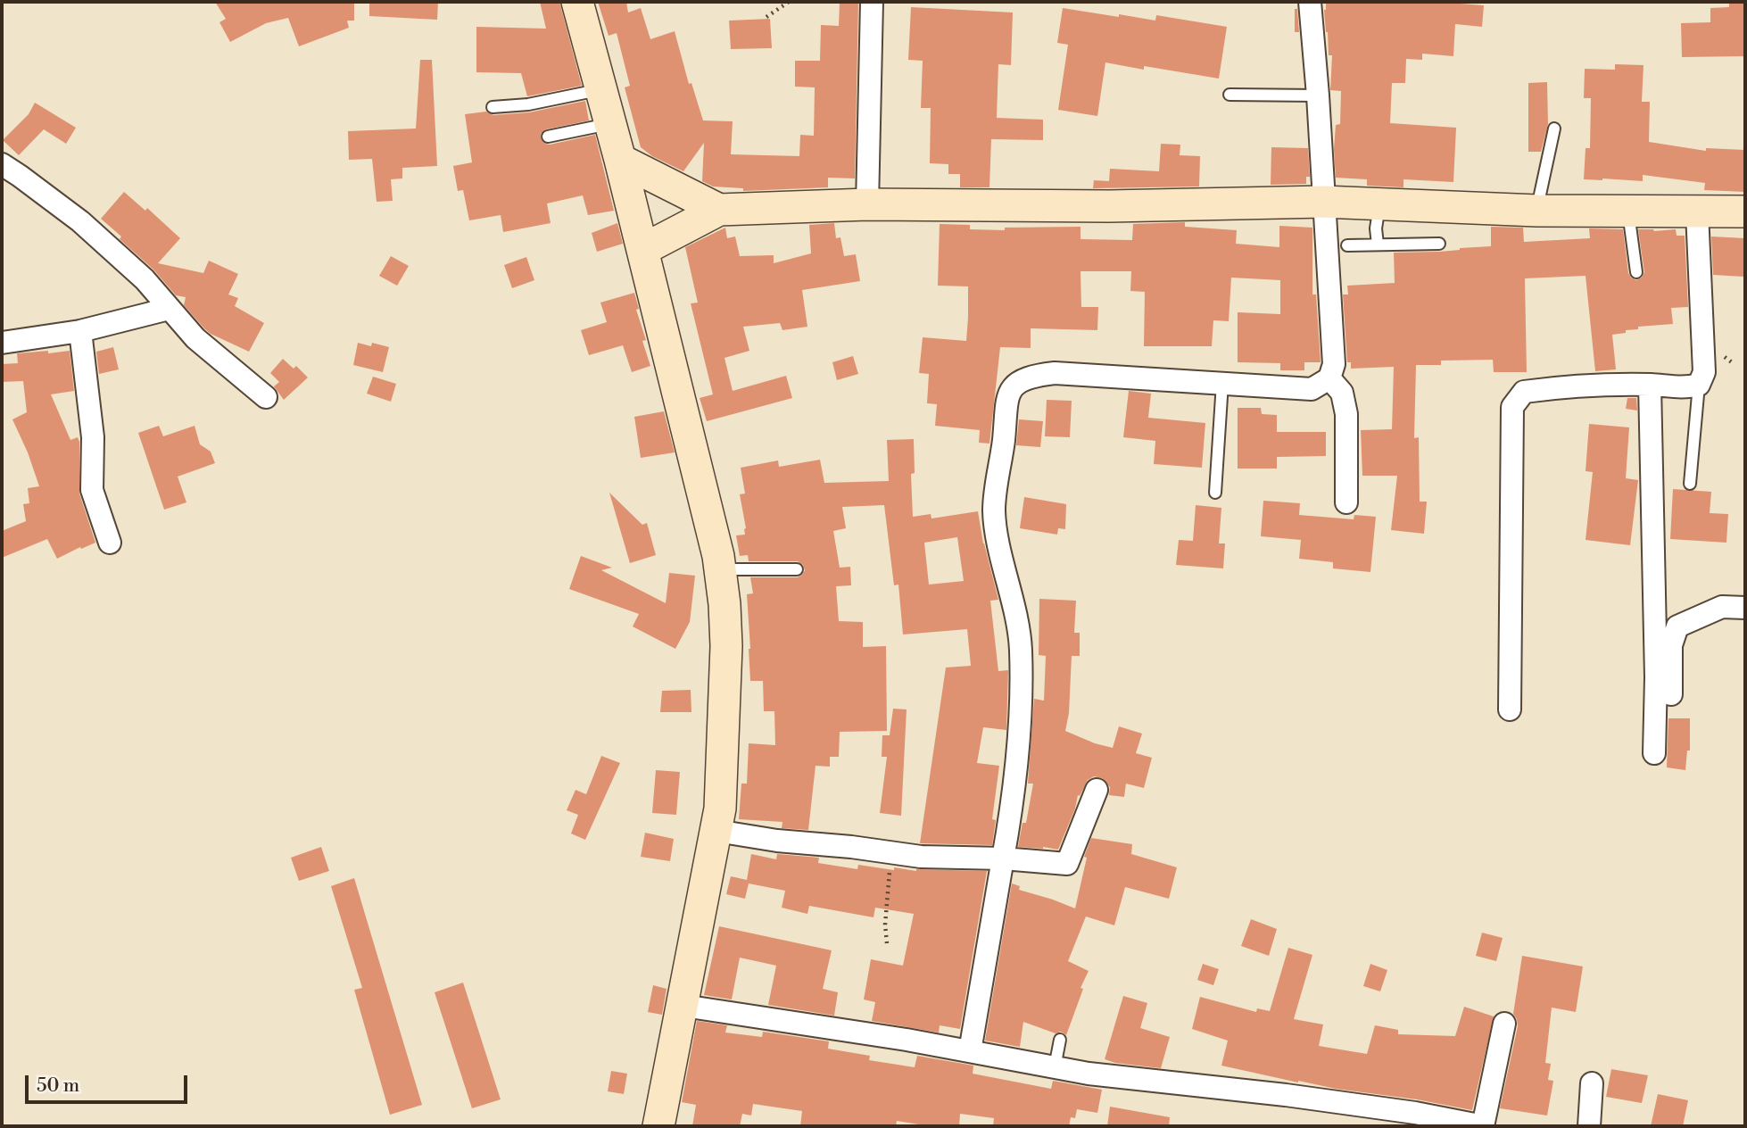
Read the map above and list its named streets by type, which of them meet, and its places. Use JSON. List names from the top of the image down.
{
  "scale_bar": "50 m"
}
